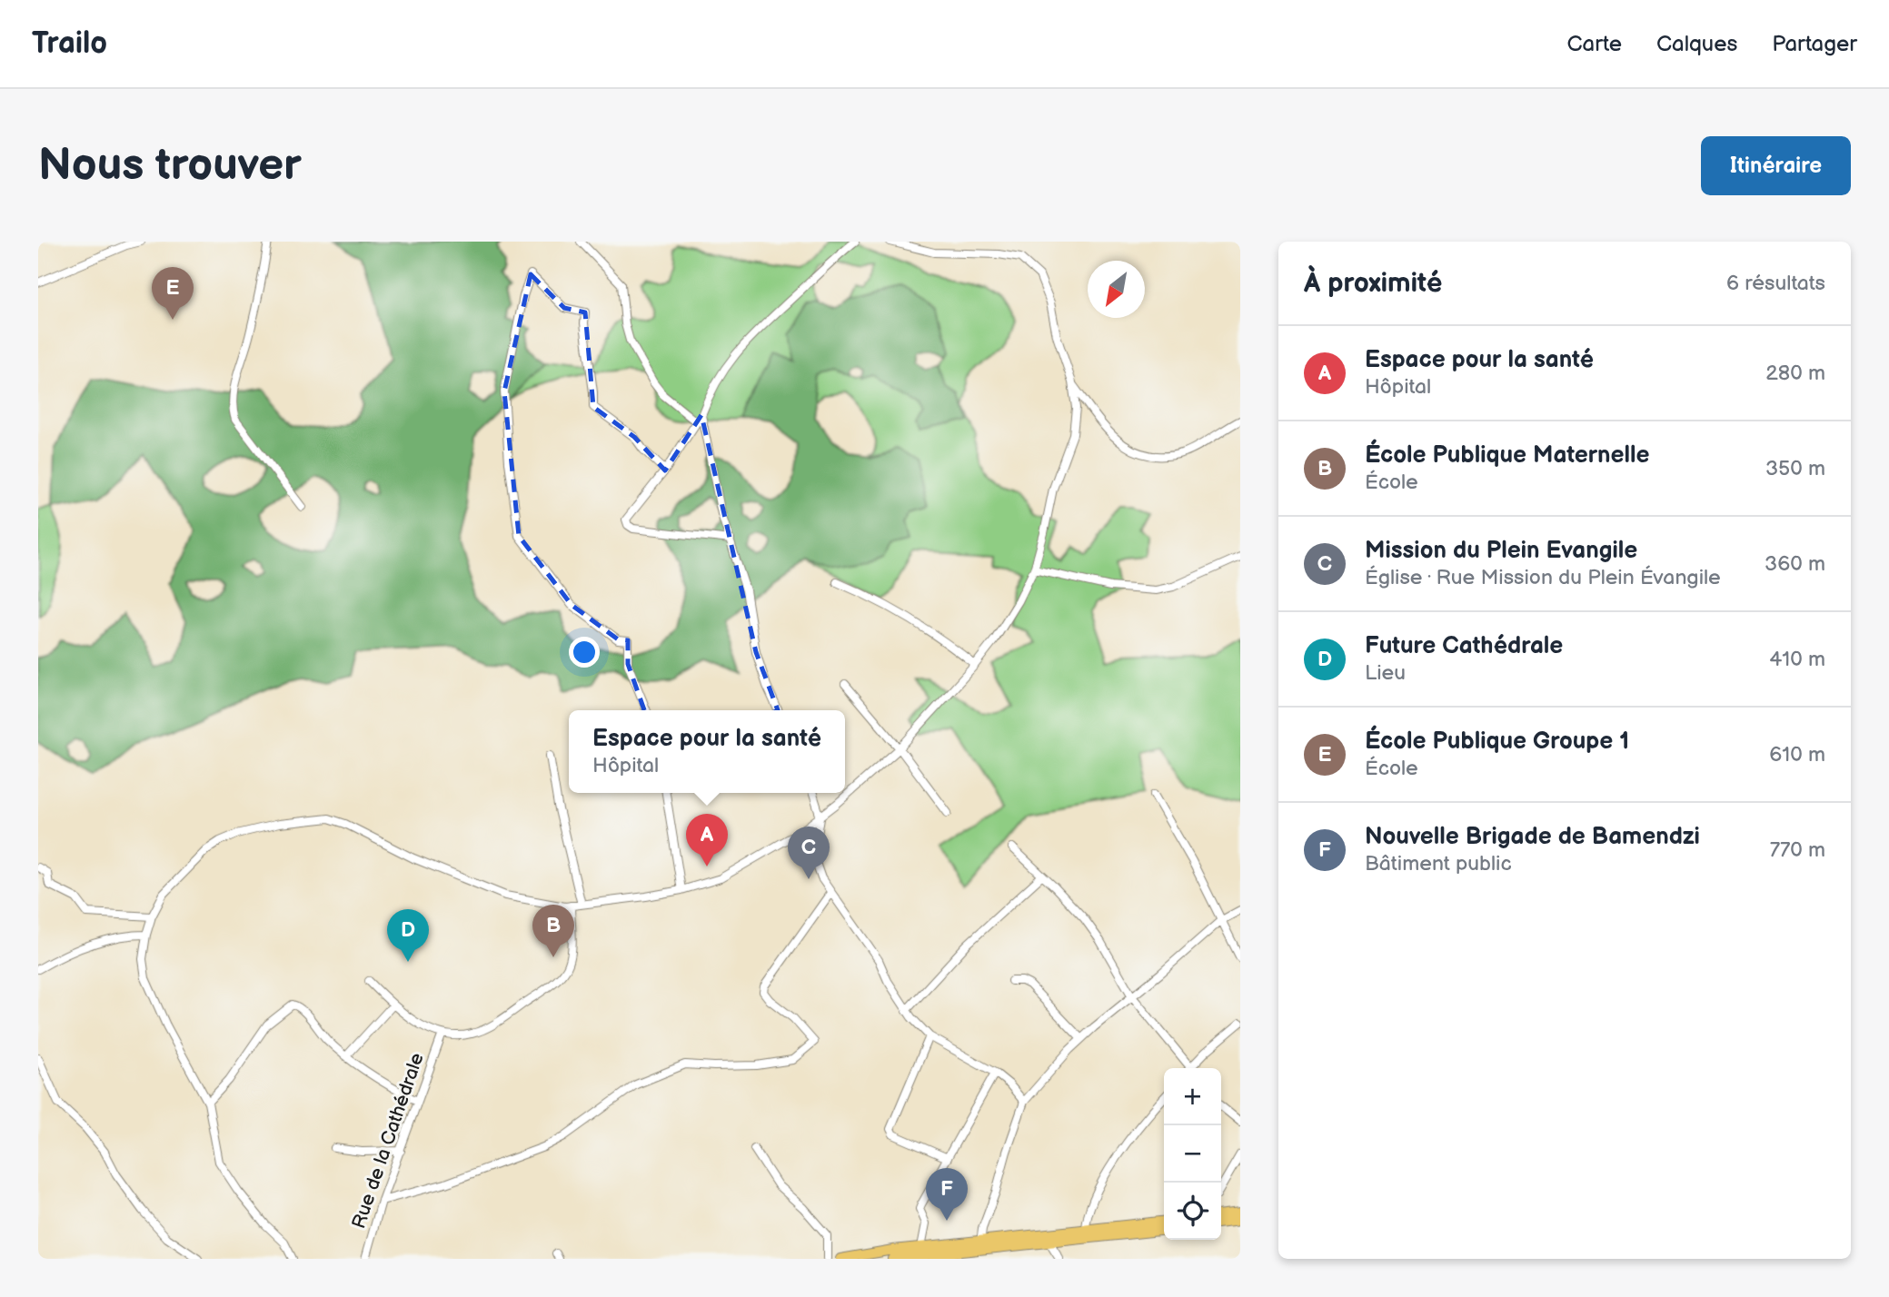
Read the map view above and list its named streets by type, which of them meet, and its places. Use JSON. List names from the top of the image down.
{
  "streets": {
    "street": ["Rue de la Cathédrale"]
  },
  "north": "bottom left",
  "page": {
    "header": "Trailo",
    "nav": ["Carte", "Calques", "Partager"],
    "buttons": "Itinéraire",
    "title": "Nous trouver",
    "heading": ["À proximité", "6 résultats"],
    "pins": [
      "E",
      "A",
      "C",
      "B",
      "D",
      "F"
    ],
    "list": [
      {
        "mark": "A",
        "name": "Espace pour la santé",
        "note": "Hôpital",
        "value": "280 m"
      },
      {
        "mark": "B",
        "name": "École Publique Maternelle",
        "note": "École",
        "value": "350 m"
      },
      {
        "mark": "C",
        "name": "Mission du Plein Evangile",
        "note": "Église · Rue Mission du Plein Évangile",
        "value": "360 m"
      },
      {
        "mark": "D",
        "name": "Future Cathédrale",
        "note": "Lieu",
        "value": "410 m"
      },
      {
        "mark": "E",
        "name": "École Publique Groupe 1",
        "note": "École",
        "value": "610 m"
      },
      {
        "mark": "F",
        "name": "Nouvelle Brigade de Bamendzi",
        "note": "Bâtiment public",
        "value": "770 m"
      }
    ],
    "popup": ["Espace pour la santé", "Hôpital"],
    "map_buttons": ["+", "−"]
  }
}
